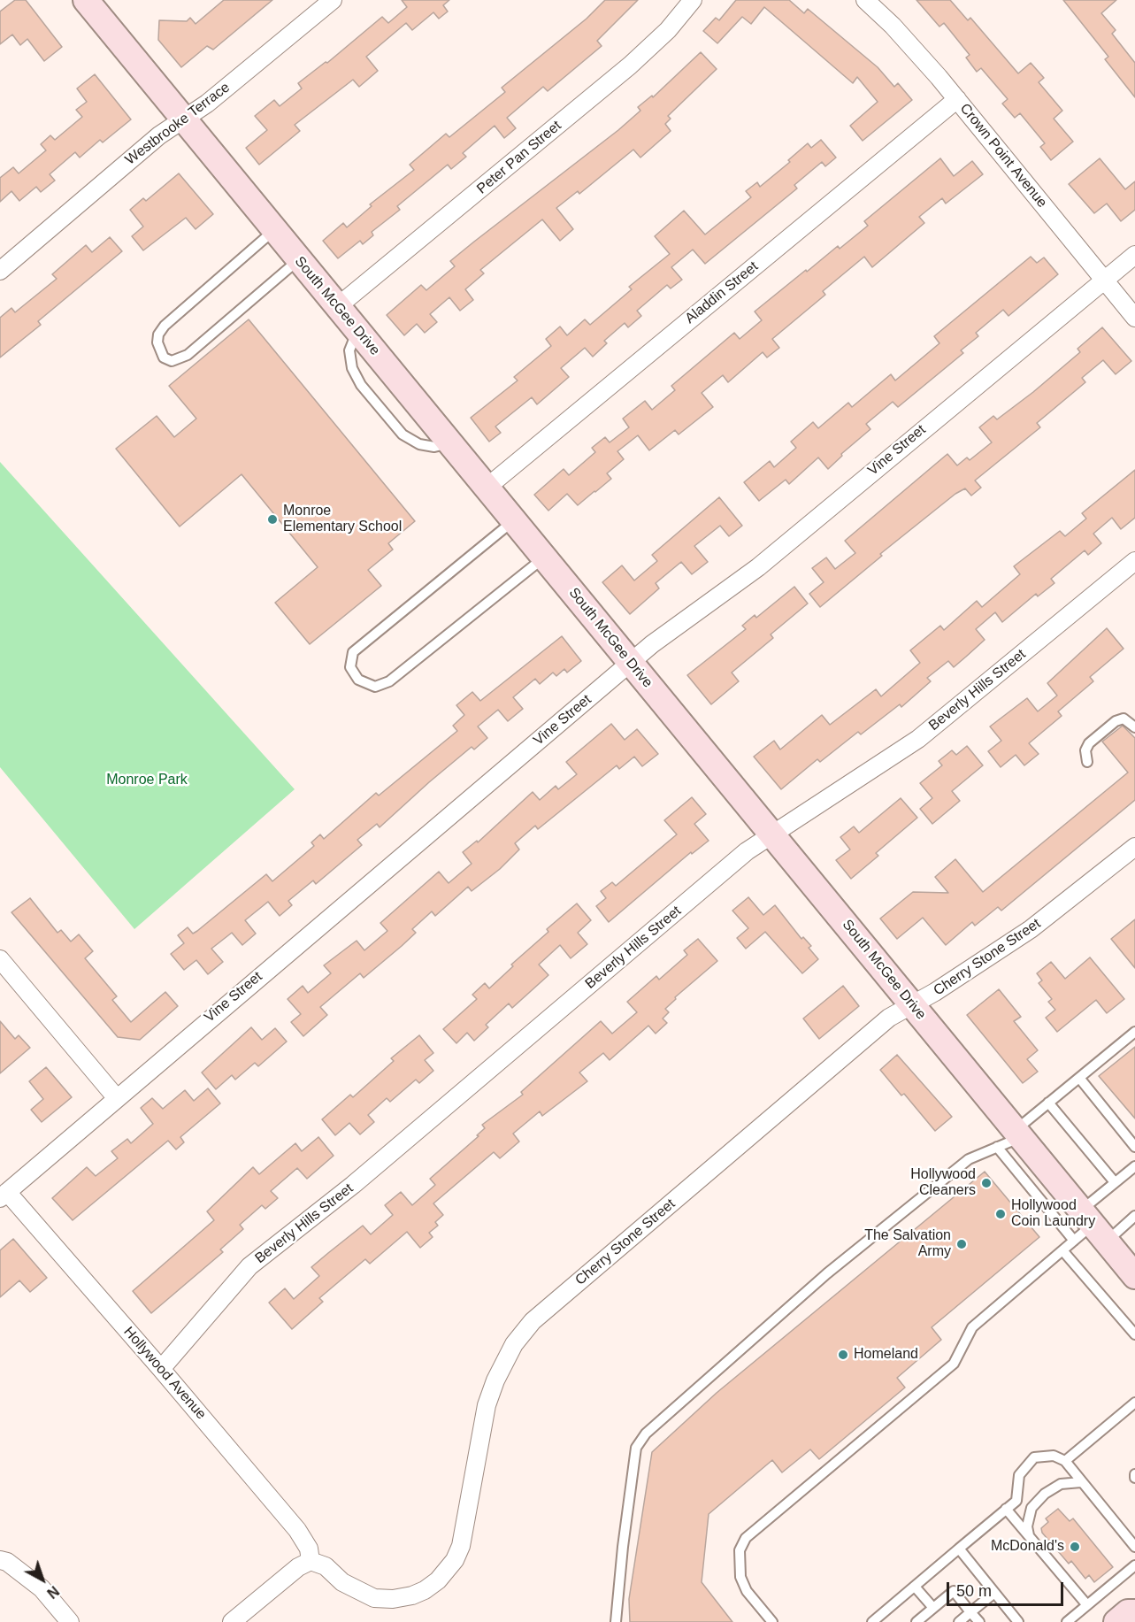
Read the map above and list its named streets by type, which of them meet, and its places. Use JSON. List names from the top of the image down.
{
  "streets": {
    "street": [
      "Westbrooke Terrace",
      "Crown Point Avenue",
      "Peter Pan Street",
      "Aladdin Street",
      "South McGee Drive",
      "Vine Street",
      "Beverly Hills Street",
      "Cherry Stone Street",
      "Hollywood Avenue"
    ]
  },
  "crossings": [
    ["Westbrooke Terrace", "South McGee Drive"],
    ["Crown Point Avenue", "Aladdin Street"],
    ["Crown Point Avenue", "Vine Street"],
    ["Peter Pan Street", "South McGee Drive"],
    ["Aladdin Street", "South McGee Drive"],
    ["South McGee Drive", "Vine Street"],
    ["South McGee Drive", "Beverly Hills Street"],
    ["South McGee Drive", "Cherry Stone Street"],
    ["Vine Street", "Hollywood Avenue"],
    ["Beverly Hills Street", "Hollywood Avenue"],
    ["Cherry Stone Street", "Hollywood Avenue"]
  ],
  "parks": ["Monroe Park"],
  "places": [
    "Monroe Elementary School",
    "Hollywood Cleaners",
    "Hollywood Coin Laundry",
    "The Salvation Army",
    "Homeland",
    "McDonald's"
  ],
  "scale_bar": "50 m",
  "north": "bottom right"
}
